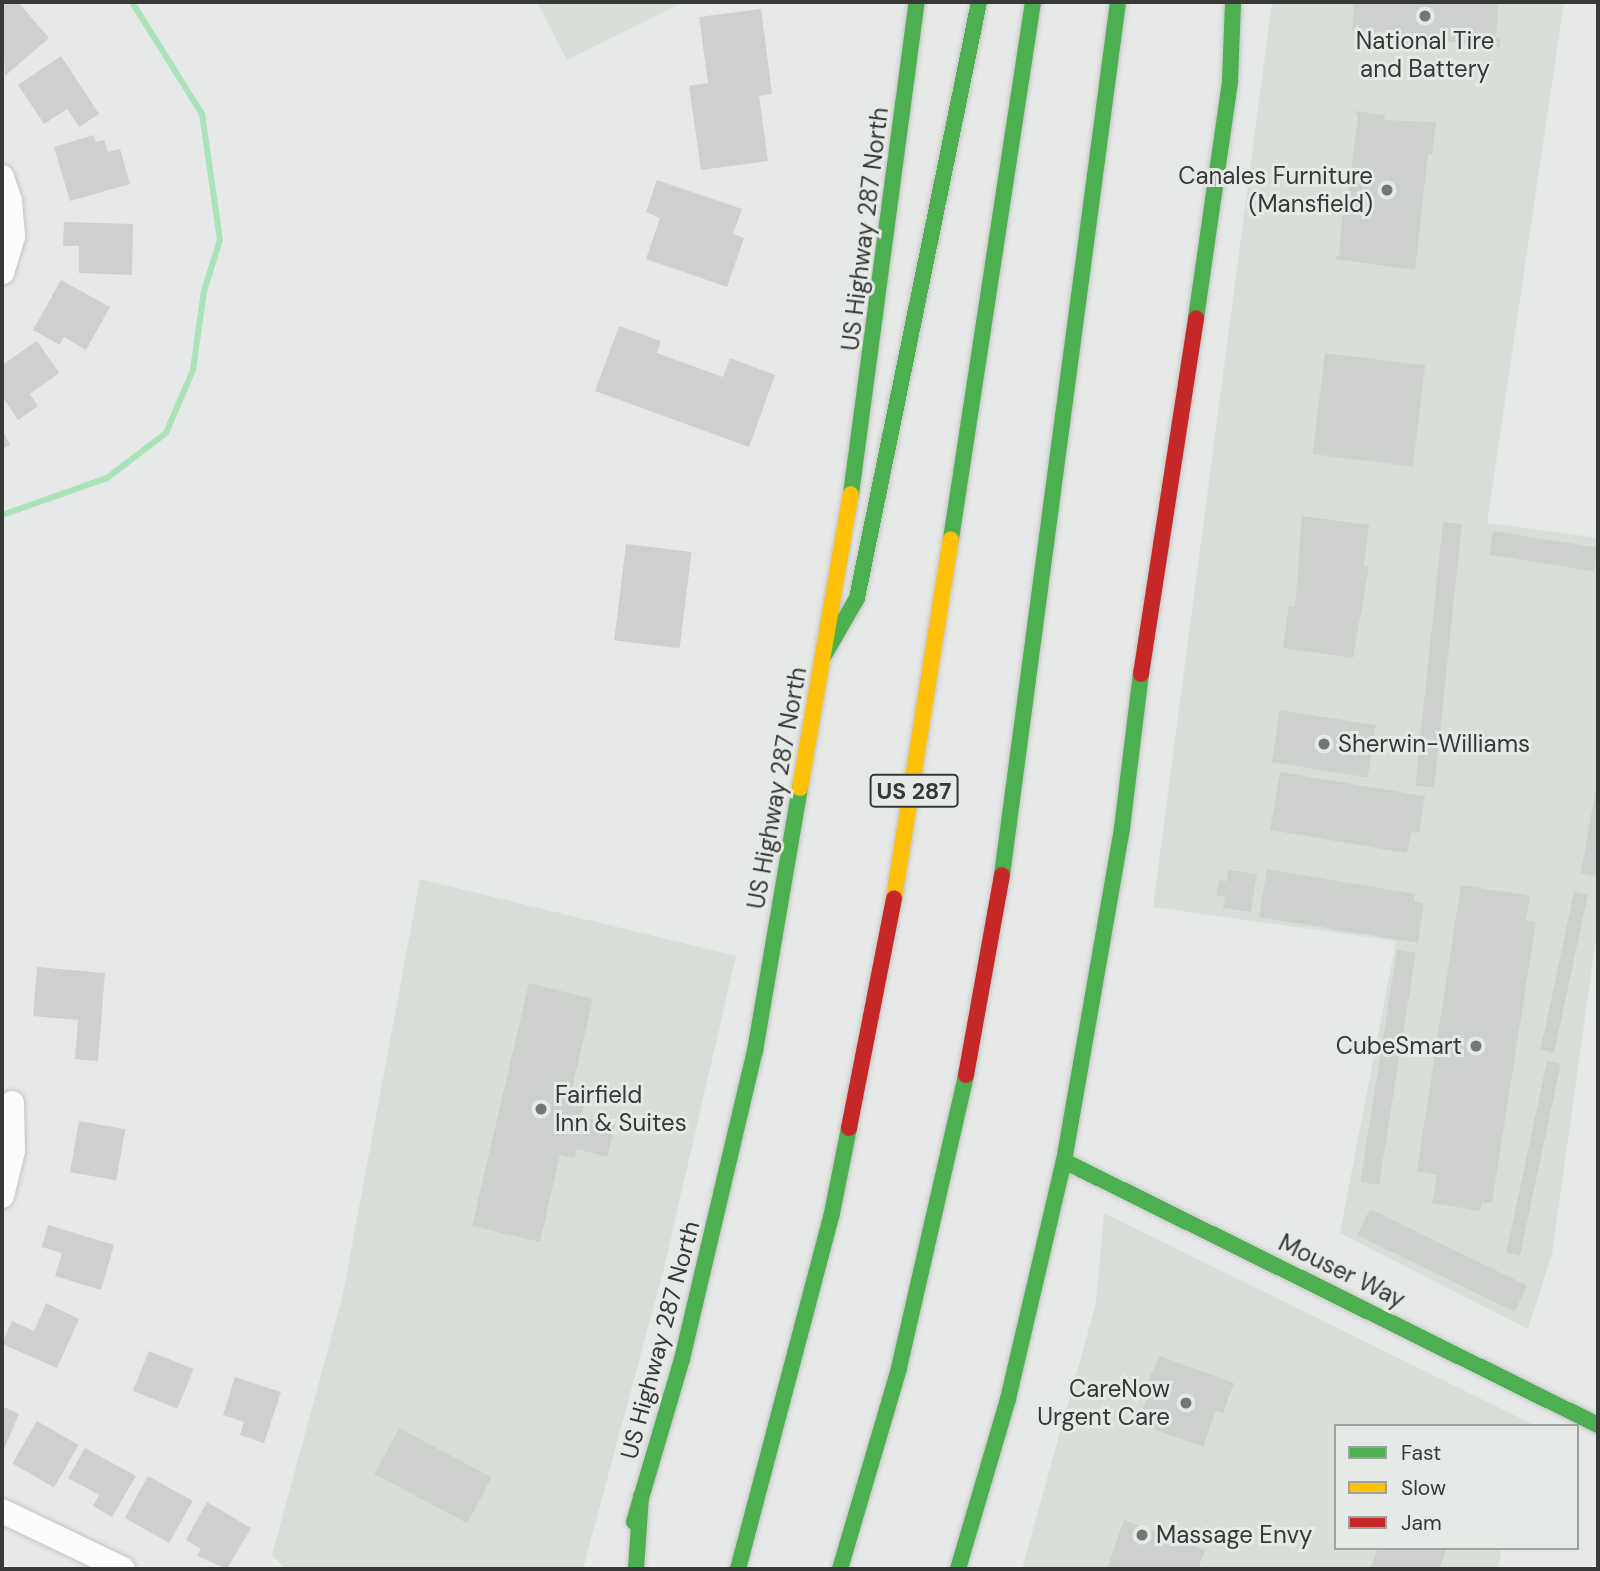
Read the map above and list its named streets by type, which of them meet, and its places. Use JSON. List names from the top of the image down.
{
  "streets": {
    "main road": ["US Highway 287 North", "US 287", "Mouser Way"]
  },
  "places": [
    "National Tire and Battery",
    "Canales Furniture (Mansfield)",
    "Sherwin-Williams",
    "CubeSmart",
    "Fairfield Inn & Suites",
    "CareNow Urgent Care",
    "Massage Envy"
  ],
  "legend": ["Fast", "Slow", "Jam"]
}
